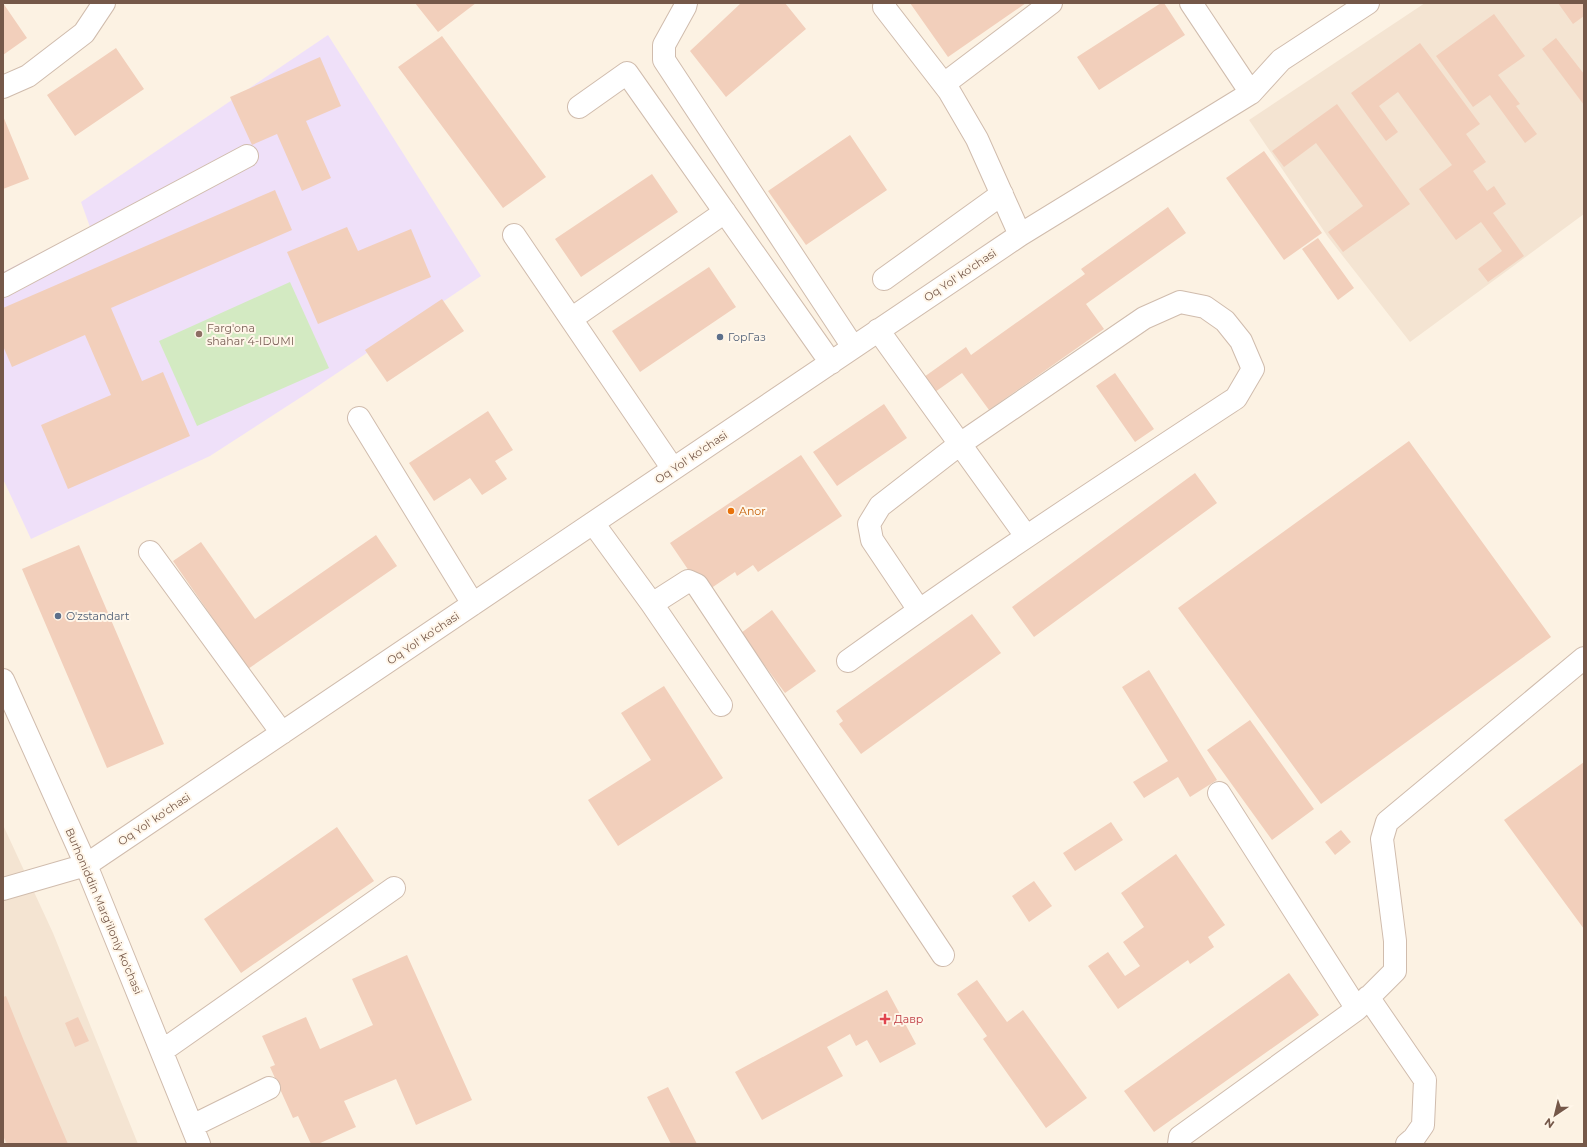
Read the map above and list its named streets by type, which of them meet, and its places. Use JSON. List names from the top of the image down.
{
  "streets": {
    "street": ["Oq Yol' ko'chasi", "Burhoniddin Marg'iloniy ko'chasi"]
  },
  "crossings": [
    ["Oq Yol' ko'chasi", "Burhoniddin Marg'iloniy ko'chasi"]
  ],
  "places": {
    "other": [
      "Farg'ona shahar 4-IDUMI",
      "ГорГаз",
      "Anor",
      "O'zstandart"
    ],
    "health": ["Давр"]
  },
  "north": "bottom left"
}
